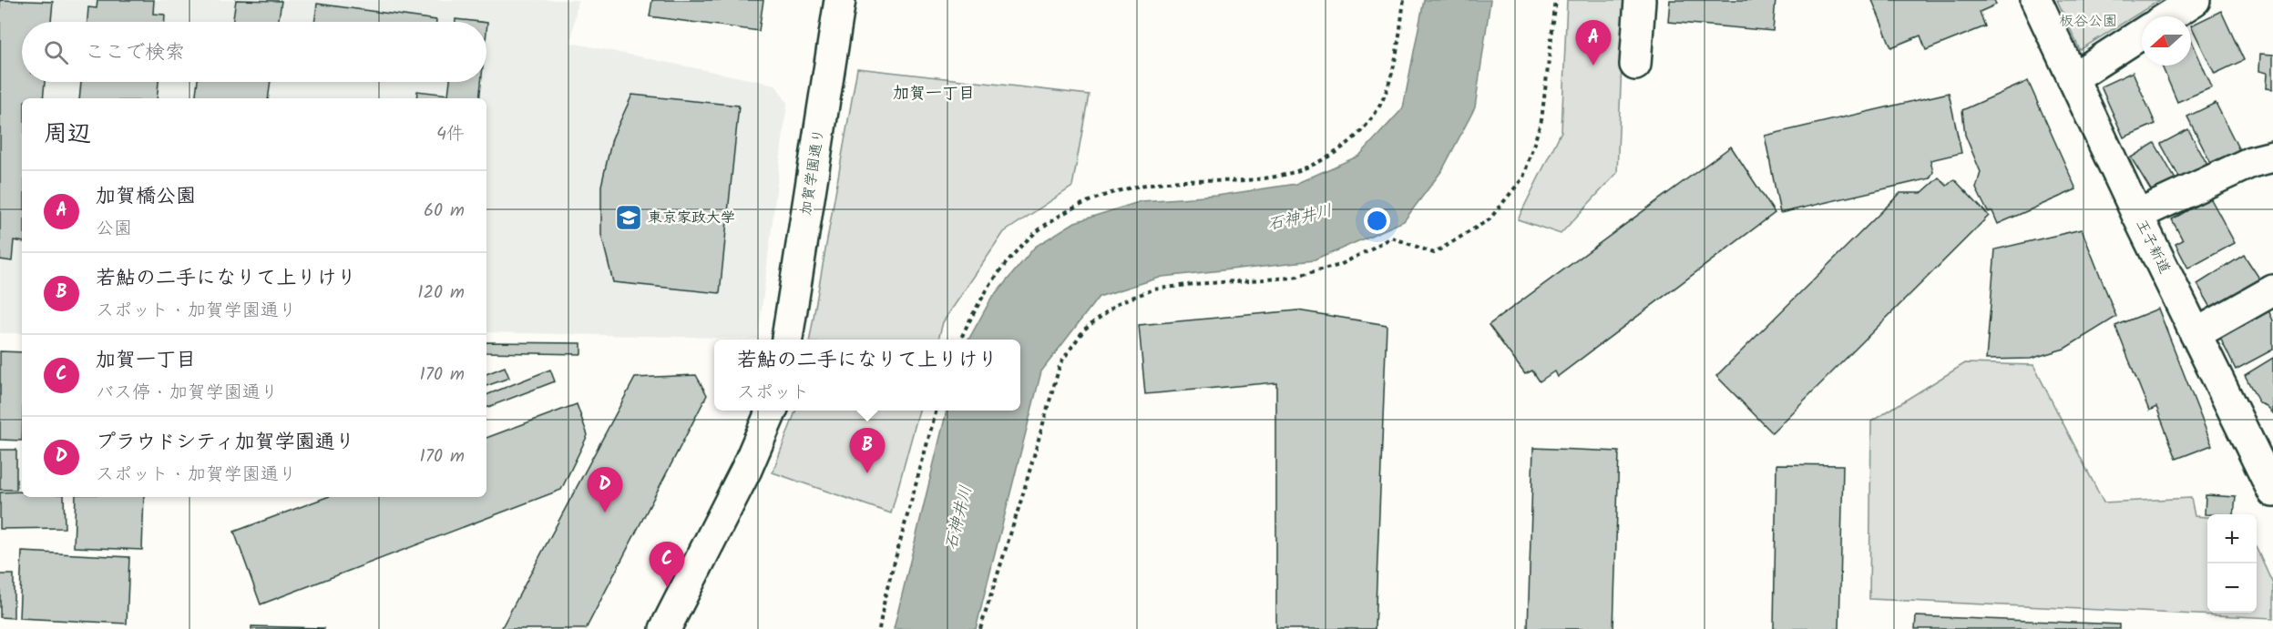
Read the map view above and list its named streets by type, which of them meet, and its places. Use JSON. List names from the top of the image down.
{
  "streets": {
    "street": ["加賀学園通り", "王子新道"]
  },
  "districts": ["加賀一丁目"],
  "water": ["石神井川"],
  "parks": ["板谷公園"],
  "places": {
    "school or university": ["東京家政大学"]
  },
  "north": "left",
  "page": {
    "pins": [
      "A",
      "B",
      "D",
      "C"
    ],
    "search": "ここで検索",
    "heading": ["周辺", "4件"],
    "list": [
      {
        "mark": "A",
        "name": "加賀橋公園",
        "note": "公園",
        "value": "60 m"
      },
      {
        "mark": "B",
        "name": "若鮎の二手になりて上りけり",
        "note": "スポット · 加賀学園通り",
        "value": "120 m"
      },
      {
        "mark": "C",
        "name": "加賀一丁目",
        "note": "バス停 · 加賀学園通り",
        "value": "170 m"
      },
      {
        "mark": "D",
        "name": "プラウドシティ加賀学園通り",
        "note": "スポット · 加賀学園通り",
        "value": "170 m"
      }
    ],
    "popup": ["若鮎の二手になりて上りけり", "スポット"],
    "map_buttons": ["+", "−"]
  }
}
